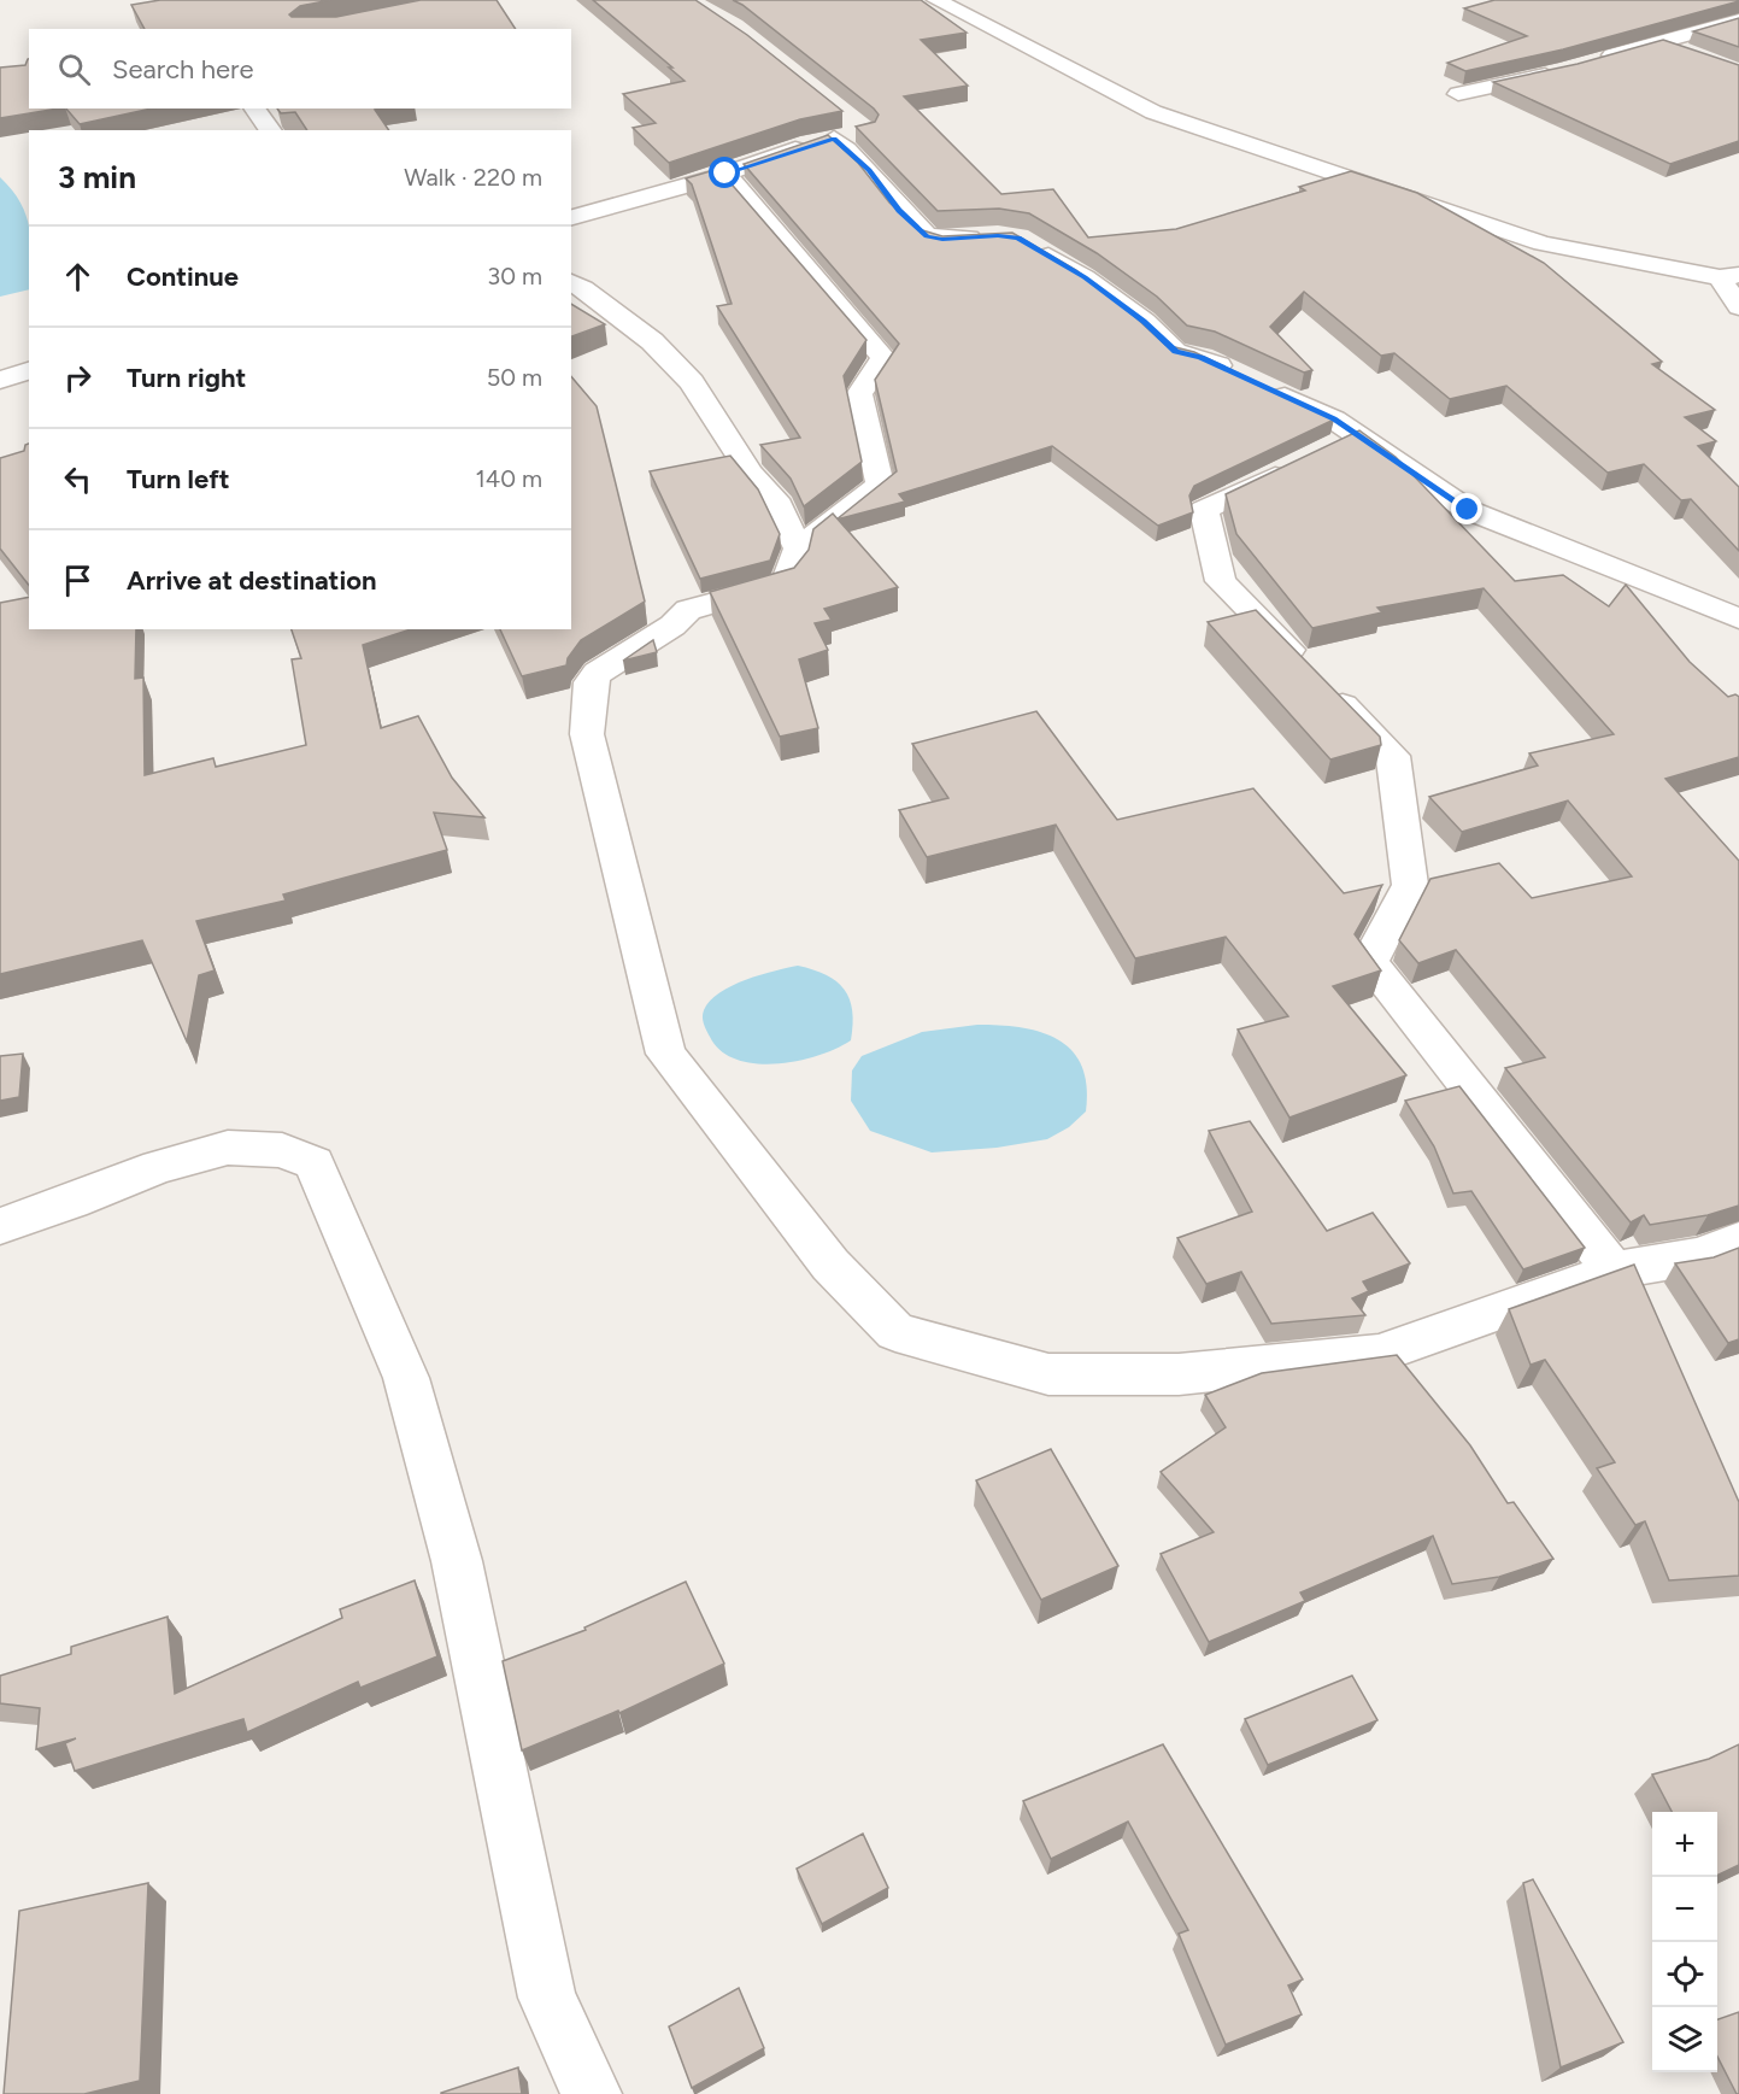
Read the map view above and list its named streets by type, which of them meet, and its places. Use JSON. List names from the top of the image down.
{
  "page": {
    "search": "Search here",
    "heading": ["3 min", "Walk · 220 m"],
    "list": [
      ["Continue", "30 m"],
      ["Turn right", "50 m"],
      ["Turn left", "140 m"],
      "Arrive at destination"
    ],
    "map_buttons": ["+", "−"]
  }
}
